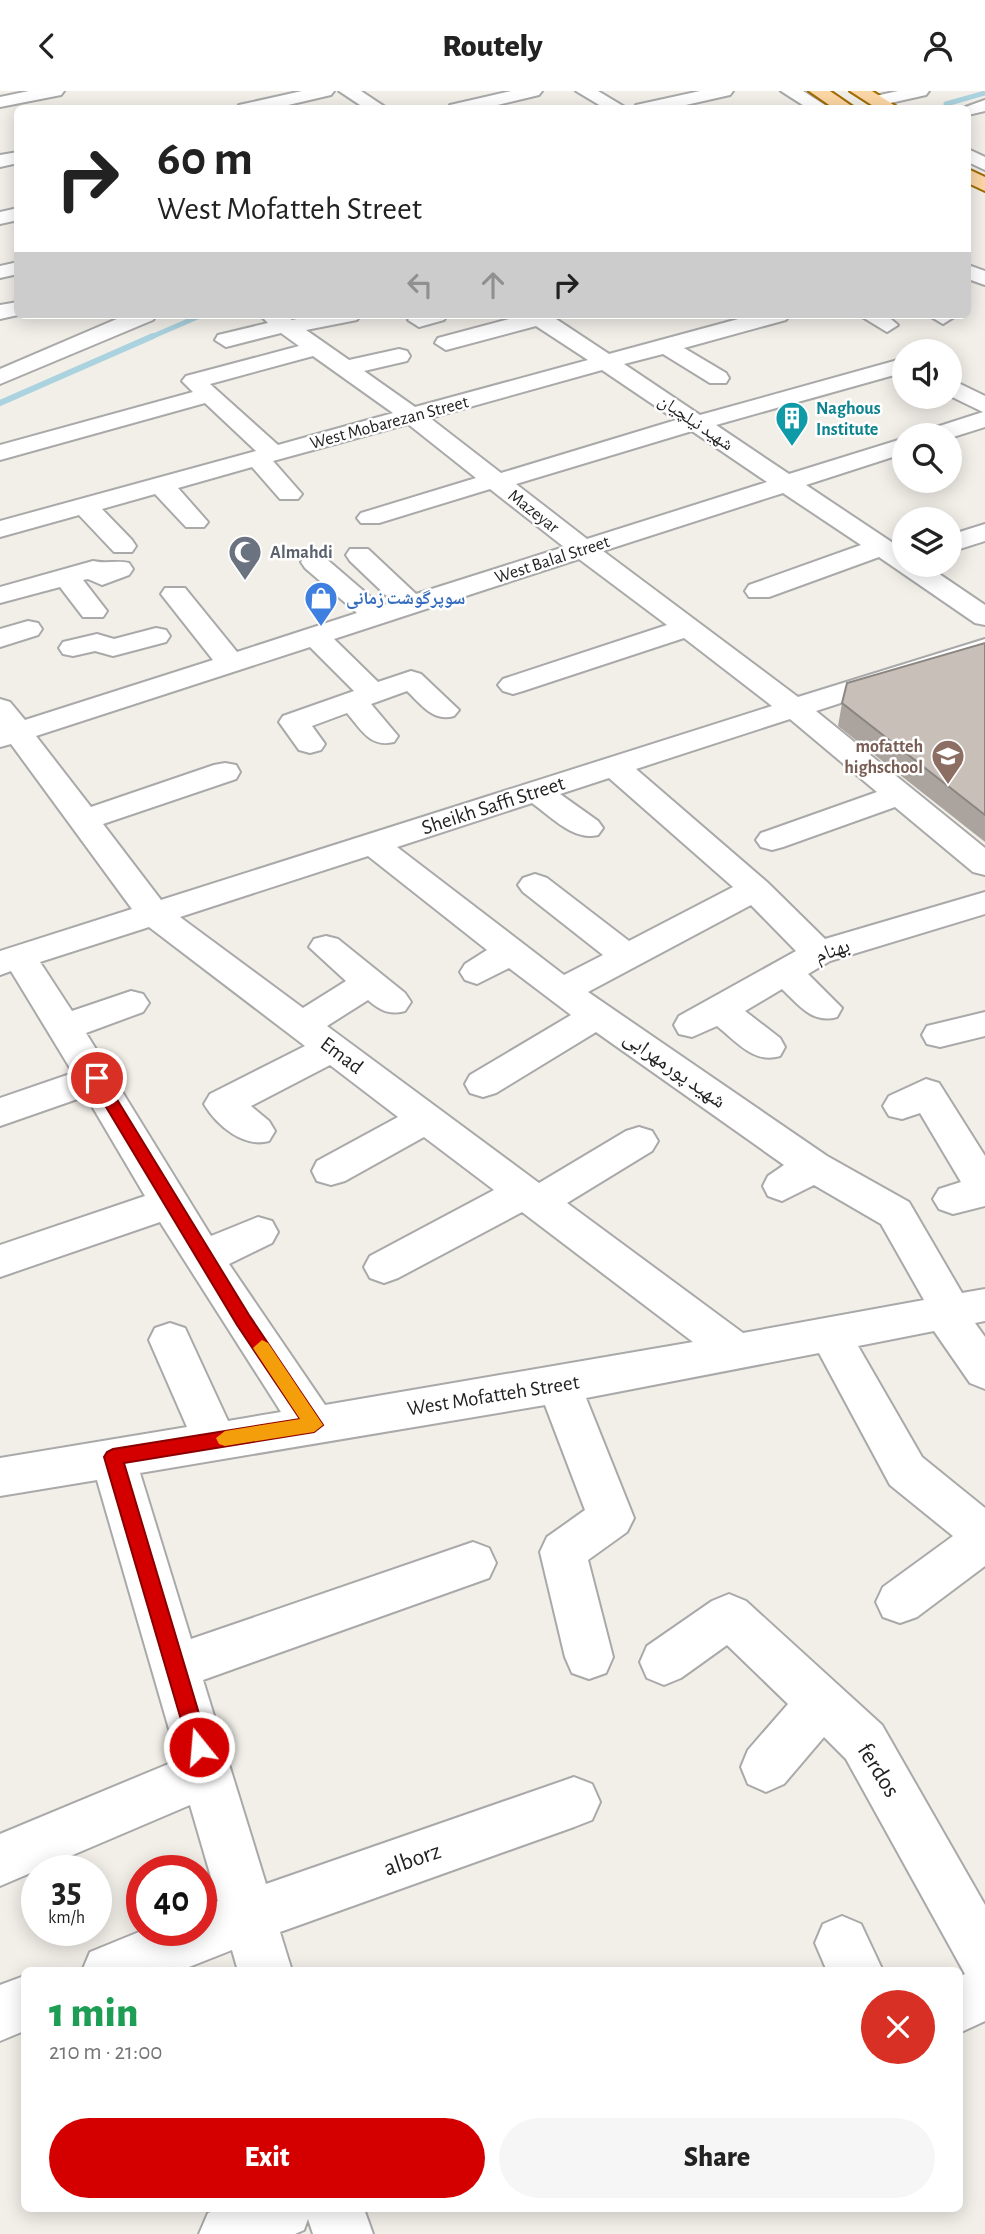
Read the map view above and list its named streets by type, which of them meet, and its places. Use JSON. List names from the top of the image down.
{
  "streets": {
    "street": [
      "West Mobarezan Street",
      "شهید نیلچیان",
      "Mazeyar",
      "West Balal Street",
      "Sheikh Saffi Street",
      "بهنام",
      "Emad",
      "شهید پورمهرابی",
      "West Mofatteh Street",
      "ferdos",
      "alborz"
    ]
  },
  "crossings": [
    ["West Mobarezan Street", "شهید نیلچیان"],
    ["West Mobarezan Street", "Mazeyar"],
    ["شهید نیلچیان", "West Balal Street"],
    ["Mazeyar", "West Balal Street"],
    ["Mazeyar", "Sheikh Saffi Street"],
    ["West Balal Street", "Emad"],
    ["Sheikh Saffi Street", "Emad"],
    ["Sheikh Saffi Street", "شهید پورمهرابی"],
    ["Emad", "West Mofatteh Street"],
    ["شهید پورمهرابی", "West Mofatteh Street"]
  ],
  "places": {
    "building": ["Naghous Institute"],
    "mosque": ["Almahdi"],
    "shop": ["سوپرگوشت زمانی"],
    "school or university": ["mofatteh highschool"]
  },
  "page": {
    "header": "Routely",
    "turn": ["60 m", "West Mofatteh Street"],
    "speed": "35 km/h",
    "limit": "40",
    "heading": ["1 min", "210 m · 21:00"],
    "buttons": ["Exit", "Share"]
  }
}
